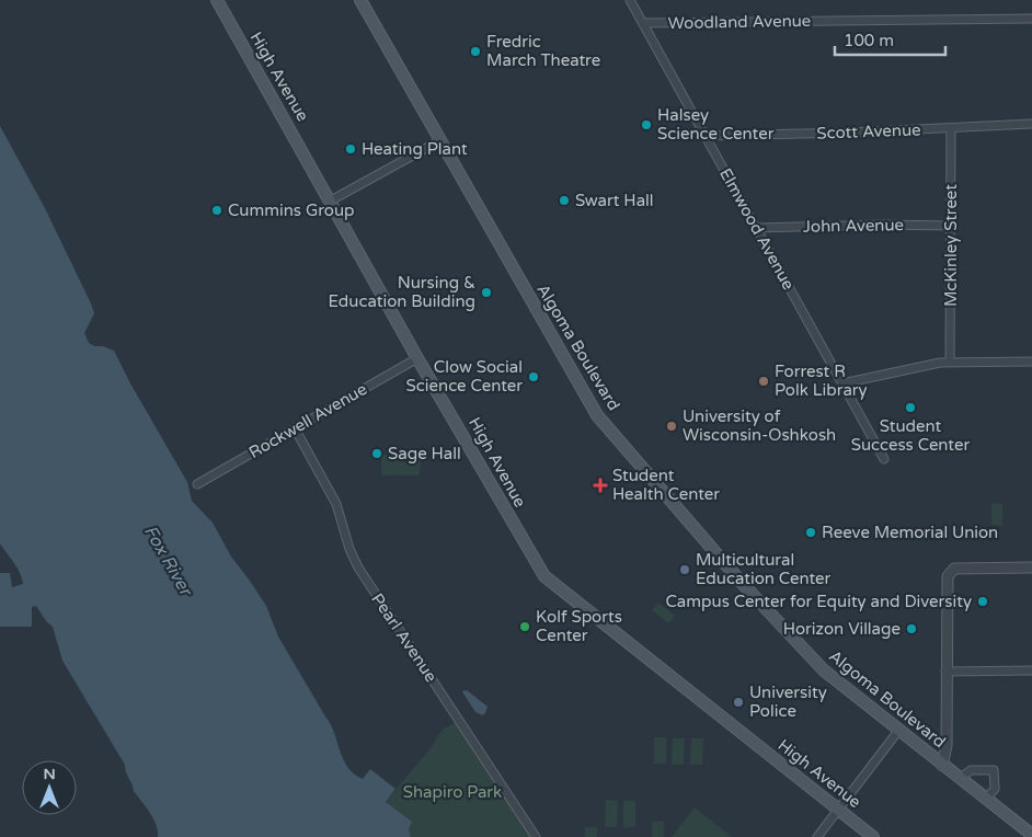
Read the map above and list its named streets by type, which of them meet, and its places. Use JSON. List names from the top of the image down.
{
  "streets": {
    "main road": ["High Avenue", "Algoma Boulevard"],
    "street": [
      "Woodland Avenue",
      "Scott Avenue",
      "John Avenue",
      "Elmwood Avenue",
      "McKinley Street",
      "Rockwell Avenue",
      "Pearl Avenue"
    ]
  },
  "crossings": [
    ["Woodland Avenue", "Elmwood Avenue"],
    ["High Avenue", "Rockwell Avenue"],
    ["Scott Avenue", "Elmwood Avenue"],
    ["Scott Avenue", "McKinley Street"],
    ["John Avenue", "Elmwood Avenue"],
    ["John Avenue", "McKinley Street"],
    ["Rockwell Avenue", "Pearl Avenue"]
  ],
  "water": ["Fox River"],
  "parks": ["Shapiro Park"],
  "places": {
    "other": [
      "Fredric March Theatre",
      "Halsey Science Center",
      "Heating Plant",
      "Swart Hall",
      "Cummins Group",
      "Nursing & Education Building",
      "Clow Social Science Center",
      "Forrest R Polk Library",
      "Student Success Center",
      "University of Wisconsin-Oshkosh",
      "Sage Hall",
      "Reeve Memorial Union",
      "Multicultural Education Center",
      "Campus Center for Equity and Diversity",
      "Kolf Sports Center",
      "Horizon Village",
      "University Police"
    ],
    "health": ["Student Health Center"]
  },
  "scale_bar": "100 m",
  "north": "top"
}
